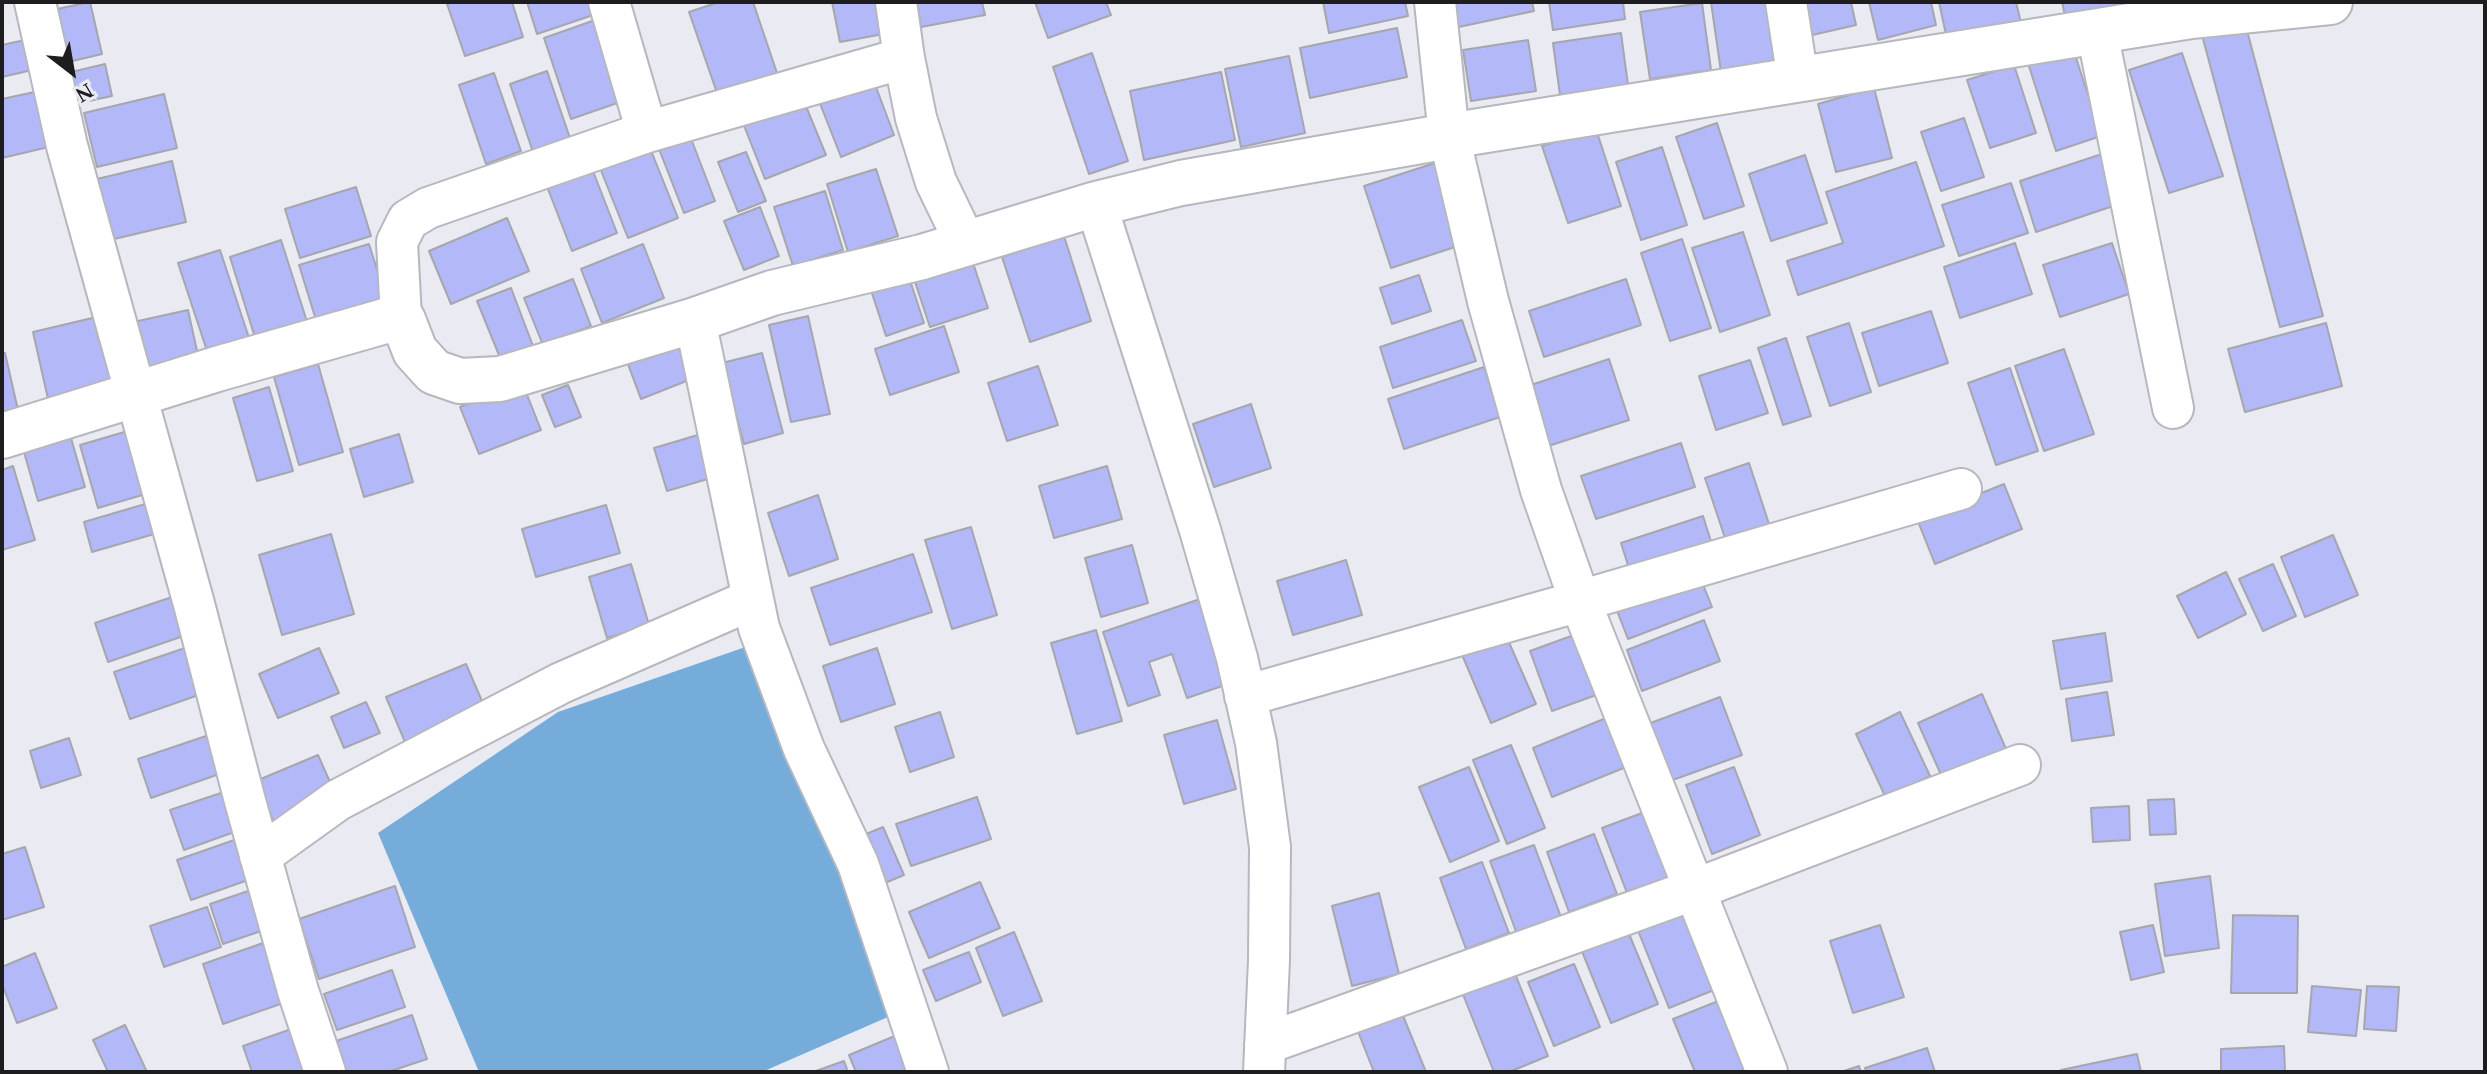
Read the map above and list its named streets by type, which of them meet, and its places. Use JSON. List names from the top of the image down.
{
  "north": "bottom right"
}
